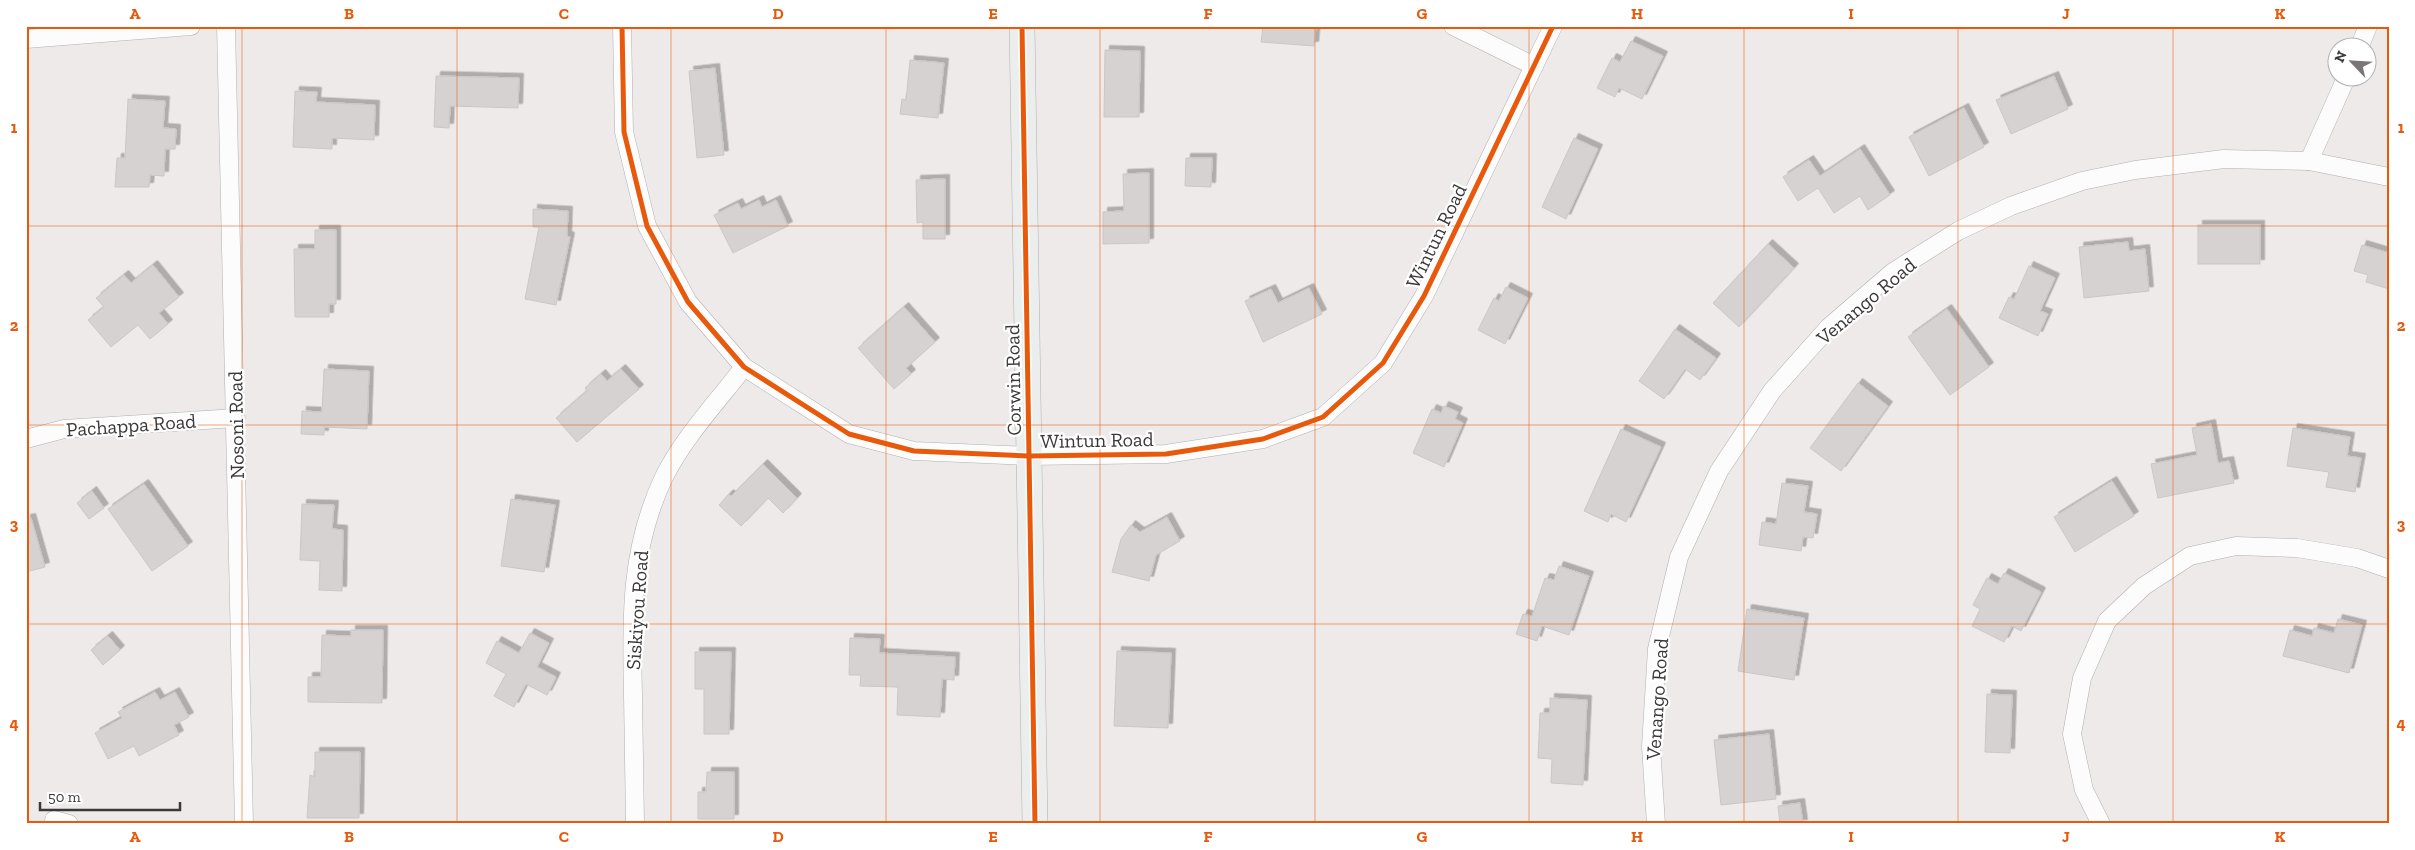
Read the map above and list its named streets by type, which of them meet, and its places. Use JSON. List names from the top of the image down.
{
  "streets": {
    "main road": ["Corwin Road"],
    "street": [
      "Wintun Road",
      "Venango Road",
      "Pachappa Road",
      "Nosoni Road",
      "Siskiyou Road"
    ]
  },
  "crossings": [
    ["Wintun Road", "Corwin Road"],
    ["Wintun Road", "Siskiyou Road"],
    ["Pachappa Road", "Nosoni Road"]
  ],
  "scale_bar": "50 m",
  "north": "top left",
  "grid": {
    "columns": [
      "A",
      "B",
      "C",
      "D",
      "E",
      "F",
      "G",
      "H",
      "I",
      "J",
      "K"
    ],
    "rows": [
      "1",
      "2",
      "3",
      "4"
    ]
  }
}
